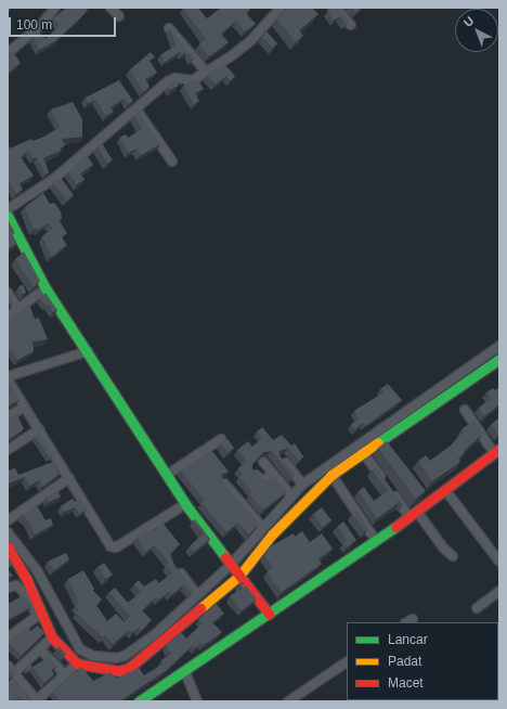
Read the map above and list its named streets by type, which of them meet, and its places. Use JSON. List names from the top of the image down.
{
  "legend": ["Lancar", "Padat", "Macet"],
  "scale_bar": "100 m",
  "north": "top left"
}
